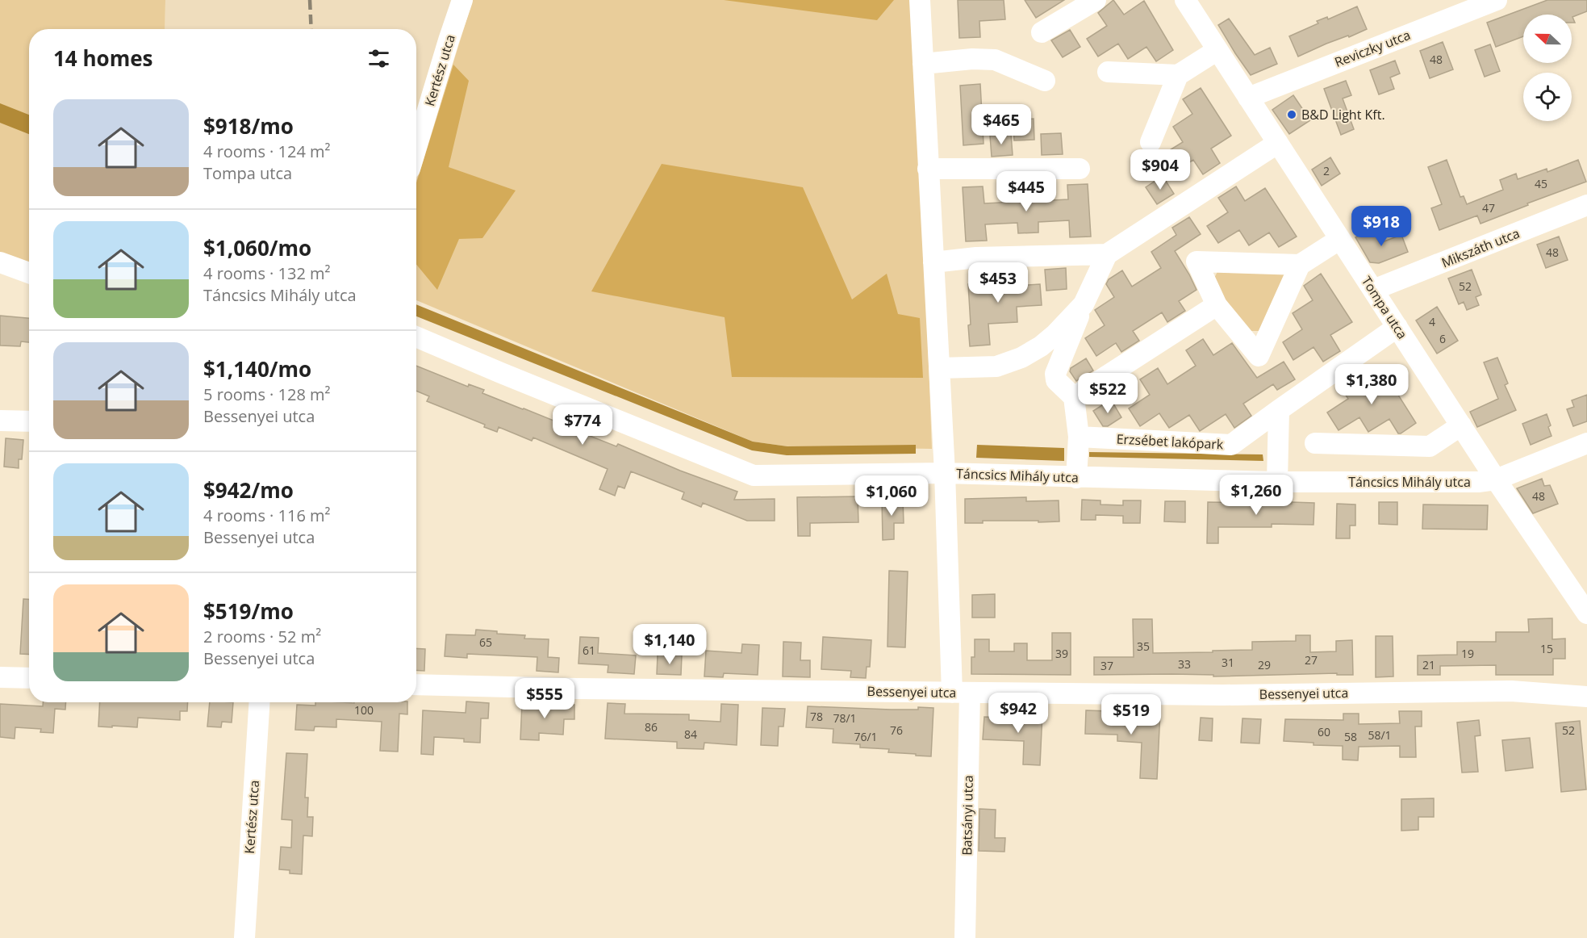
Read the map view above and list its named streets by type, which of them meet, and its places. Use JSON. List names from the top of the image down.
{
  "streets": {
    "street": [
      "Reviczky utca",
      "Kertész utca",
      "Mikszáth utca",
      "Tompa utca",
      "Erzsébet lakópark",
      "Táncsics Mihály utca",
      "Bessenyei utca",
      "Batsányi utca"
    ]
  },
  "crossings": [
    ["Reviczky utca", "Tompa utca"],
    ["Mikszáth utca", "Tompa utca"],
    ["Tompa utca", "Erzsébet lakópark"],
    ["Tompa utca", "Táncsics Mihály utca"],
    ["Táncsics Mihály utca", "Batsányi utca"],
    ["Bessenyei utca", "Batsányi utca"]
  ],
  "places": ["B&D Light Kft."],
  "house_numbers": [
    "48",
    "2",
    "45",
    "47",
    "48",
    "52",
    "4",
    "6",
    "48",
    "65",
    "35",
    "15",
    "61",
    "39",
    "19",
    "27",
    "31",
    "33",
    "29",
    "21",
    "37",
    "100",
    "78",
    "78/1",
    "86",
    "76",
    "52",
    "60",
    "84",
    "58/1",
    "76/1",
    "58"
  ],
  "north": "left",
  "page": {
    "heading": "14 homes",
    "list": [
      {
        "name": "$918/mo",
        "note": "4 rooms · 124 m² · Tompa utca"
      },
      {
        "name": "$1,060/mo",
        "note": "4 rooms · 132 m² · Táncsics Mihály utca"
      },
      {
        "name": "$1,140/mo",
        "note": "5 rooms · 128 m² · Bessenyei utca"
      },
      {
        "name": "$942/mo",
        "note": "4 rooms · 116 m² · Bessenyei utca"
      },
      {
        "name": "$519/mo",
        "note": "2 rooms · 52 m² · Bessenyei utca"
      }
    ],
    "price": [
      "$465",
      "$904",
      "$445",
      "$918",
      "$453",
      "$1,380",
      "$522",
      "$774",
      "$1,260",
      "$1,060",
      "$1,140",
      "$555",
      "$942",
      "$519"
    ]
  }
}
